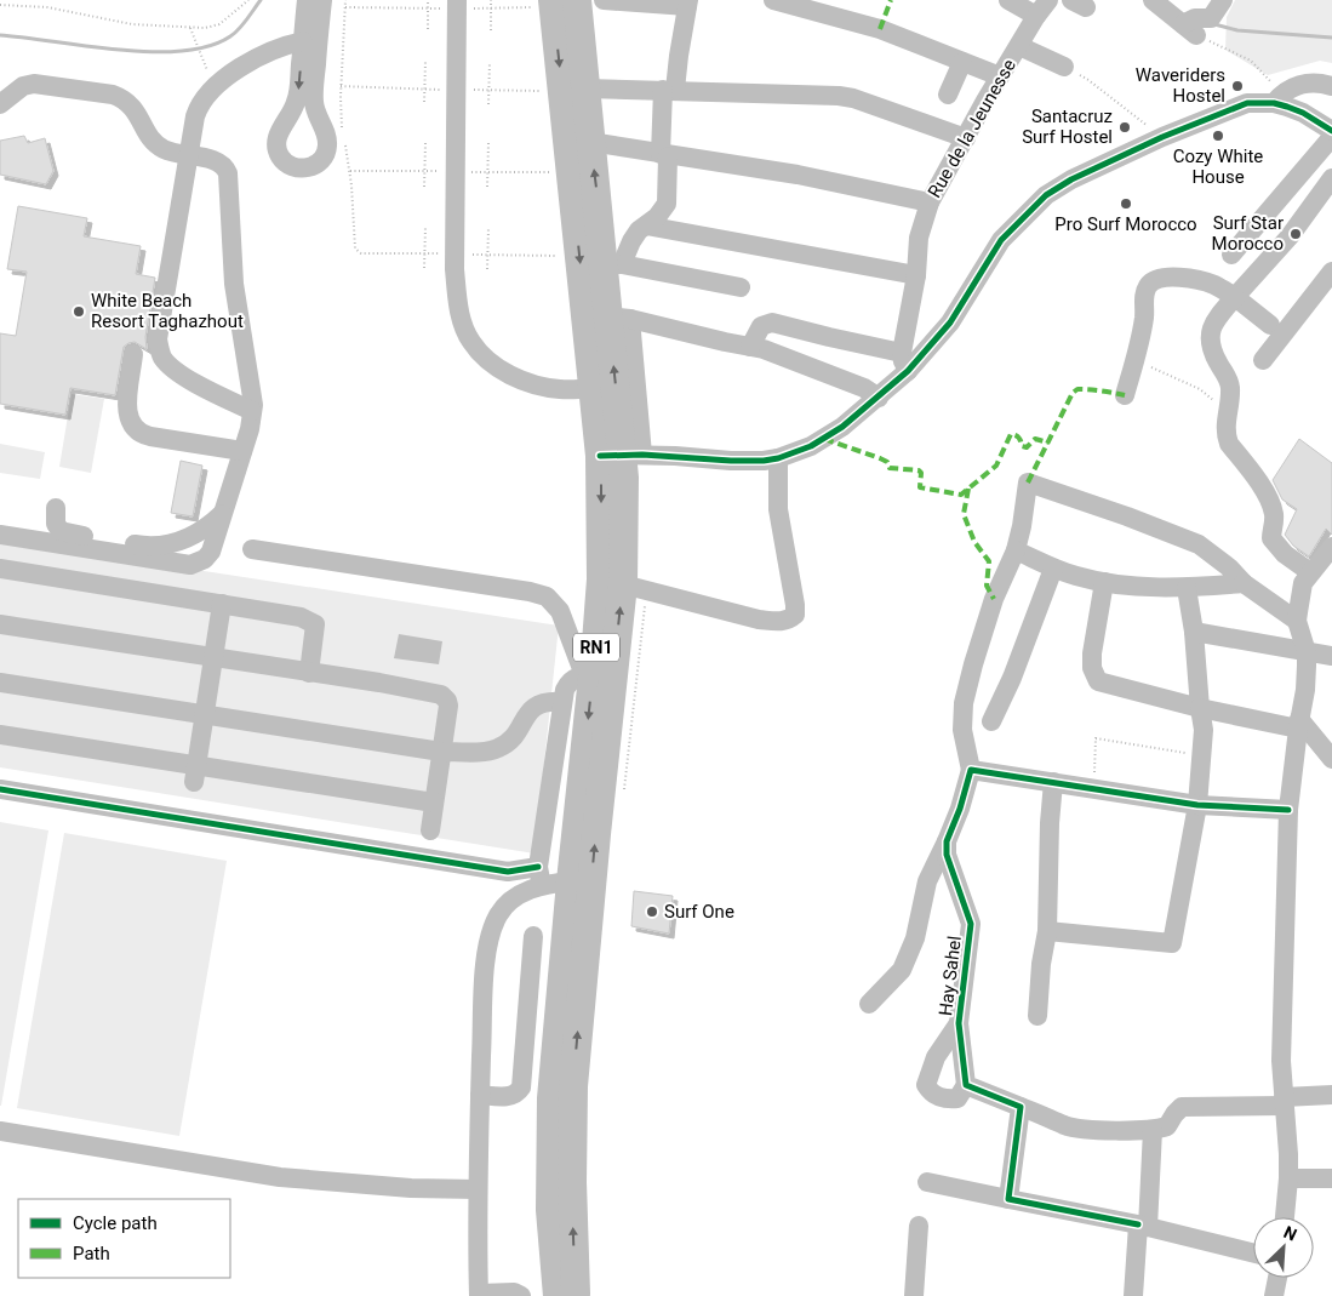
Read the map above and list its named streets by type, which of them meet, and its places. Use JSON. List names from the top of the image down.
{
  "streets": {
    "highway": ["RN1"],
    "street": ["Rue de la Jeunesse", "Hay Sahel"]
  },
  "places": [
    "Waveriders Hostel",
    "Santacruz Surf Hostel",
    "Cozy White House",
    "Pro Surf Morocco",
    "Surf Star Morocco",
    "White Beach Resort Taghazhout",
    "Surf One"
  ],
  "legend": ["Cycle path", "Path"],
  "north": "top right"
}
